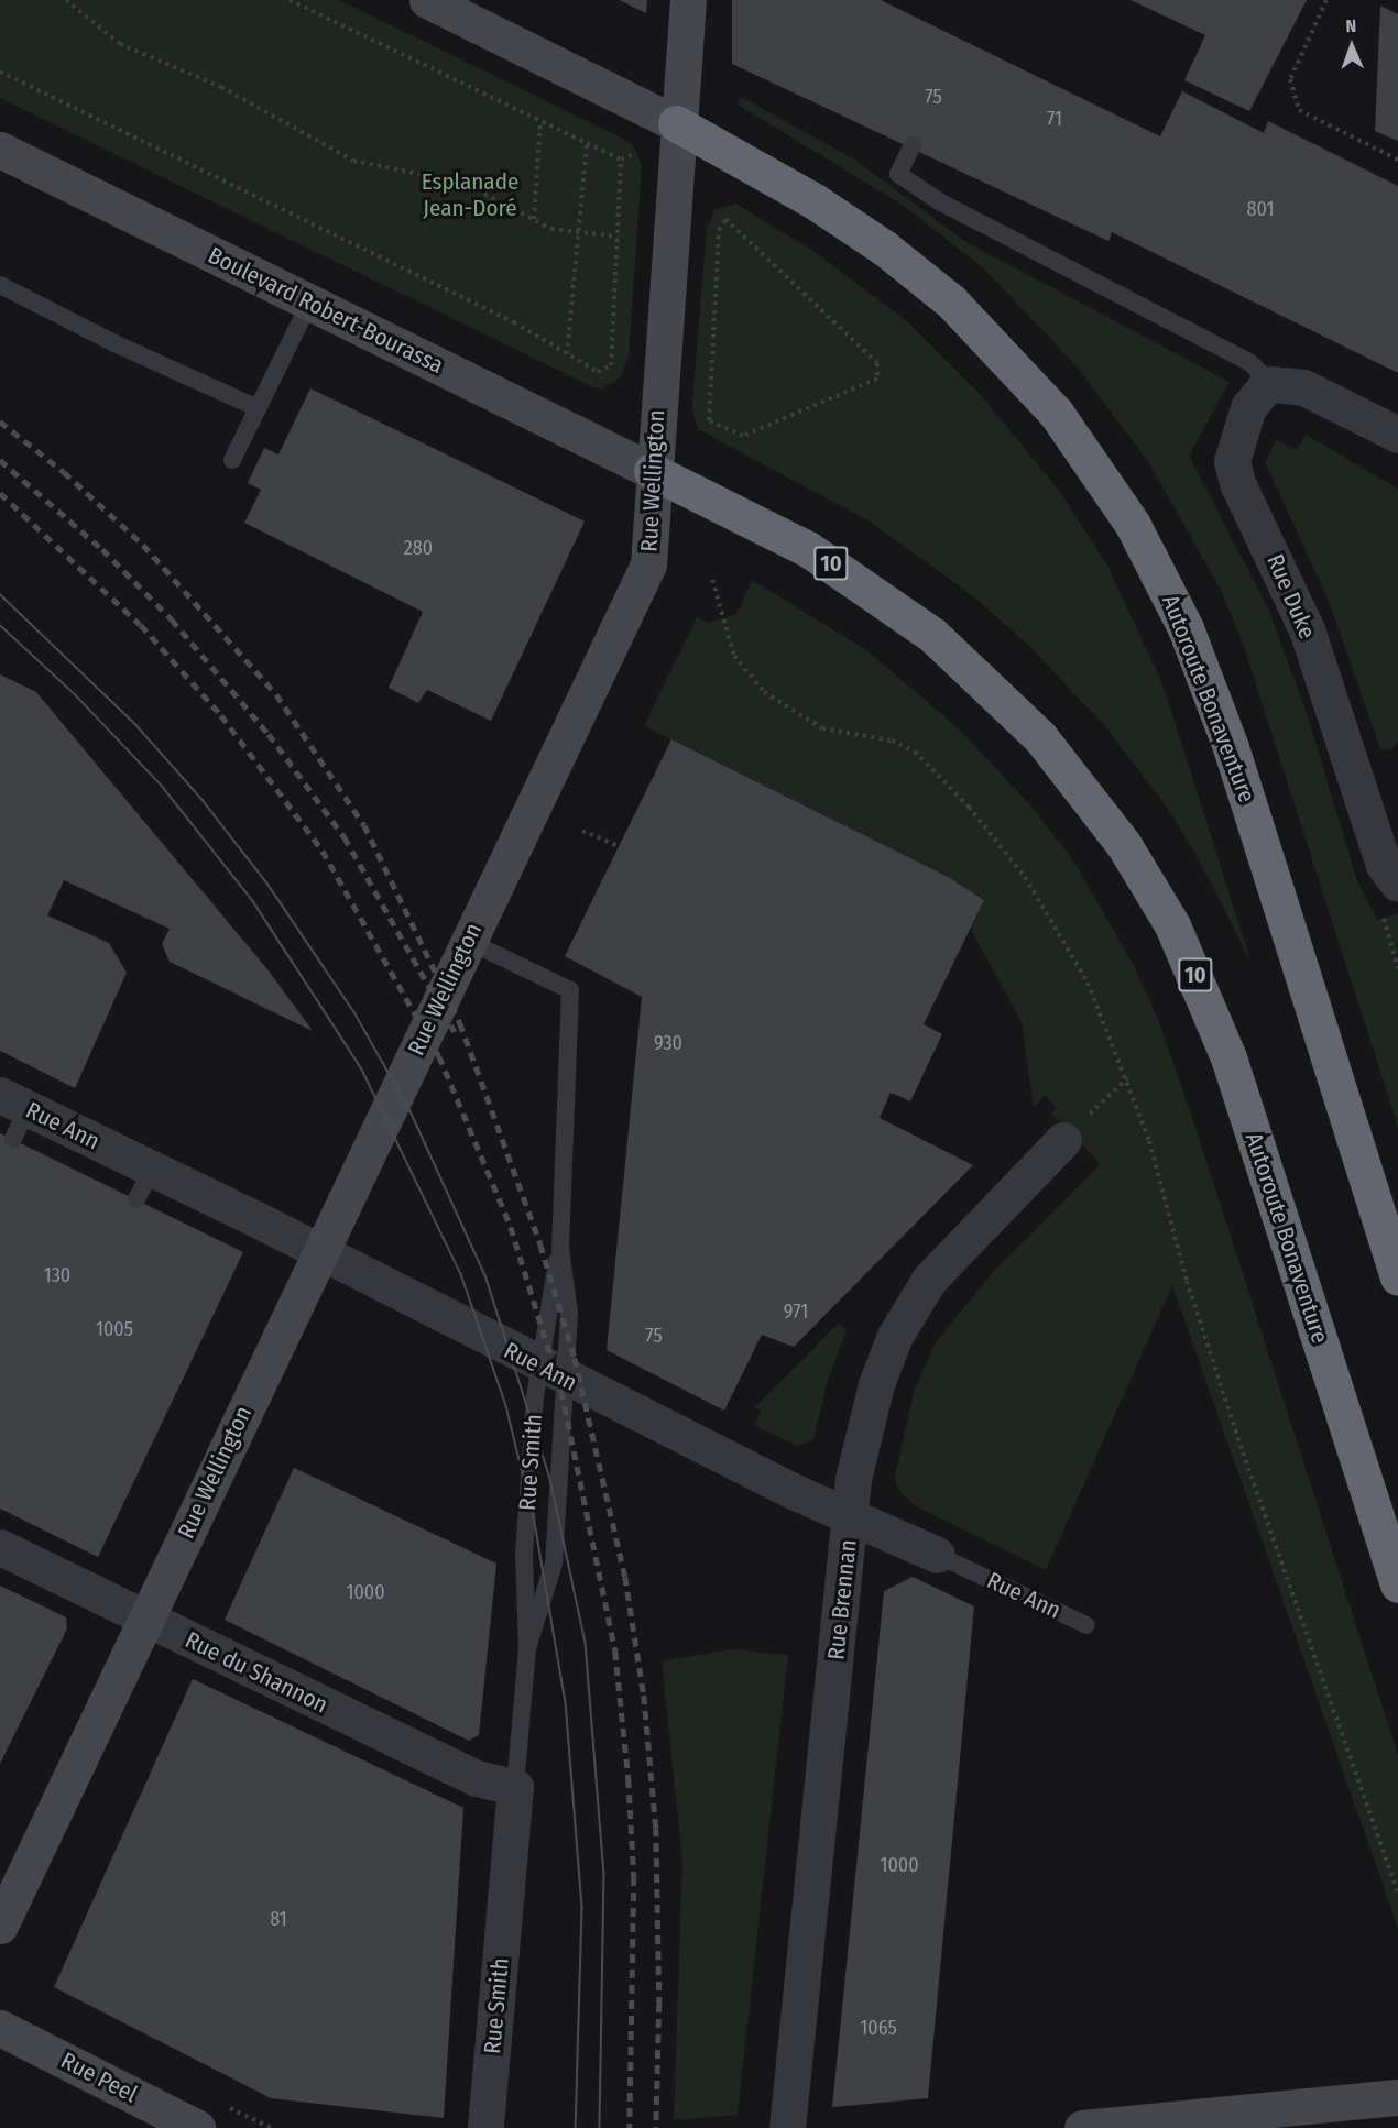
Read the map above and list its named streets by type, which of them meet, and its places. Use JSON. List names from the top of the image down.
{
  "streets": {
    "highway": ["10", "Autoroute Bonaventure"],
    "street": [
      "Boulevard Robert-Bourassa",
      "Rue Wellington",
      "Rue Duke",
      "Rue Ann",
      "Rue Smith",
      "Rue Brennan",
      "Rue du Shannon",
      "Rue Peel"
    ]
  },
  "crossings": [
    ["Boulevard Robert-Bourassa", "Rue Wellington"],
    ["Boulevard Robert-Bourassa", "Autoroute Bonaventure"],
    ["Rue Wellington", "Autoroute Bonaventure"],
    ["Rue Wellington", "Rue Ann"],
    ["Rue Wellington", "Rue du Shannon"],
    ["Rue Ann", "Rue Smith"],
    ["Rue Ann", "Rue Brennan"],
    ["Rue Smith", "Rue du Shannon"]
  ],
  "parks": ["Esplanade Jean-Doré"],
  "house_numbers": [
    "75",
    "71",
    "801",
    "280",
    "930",
    "130",
    "971",
    "1005",
    "75",
    "1000",
    "1000",
    "81",
    "1065"
  ],
  "north": "top"
}
